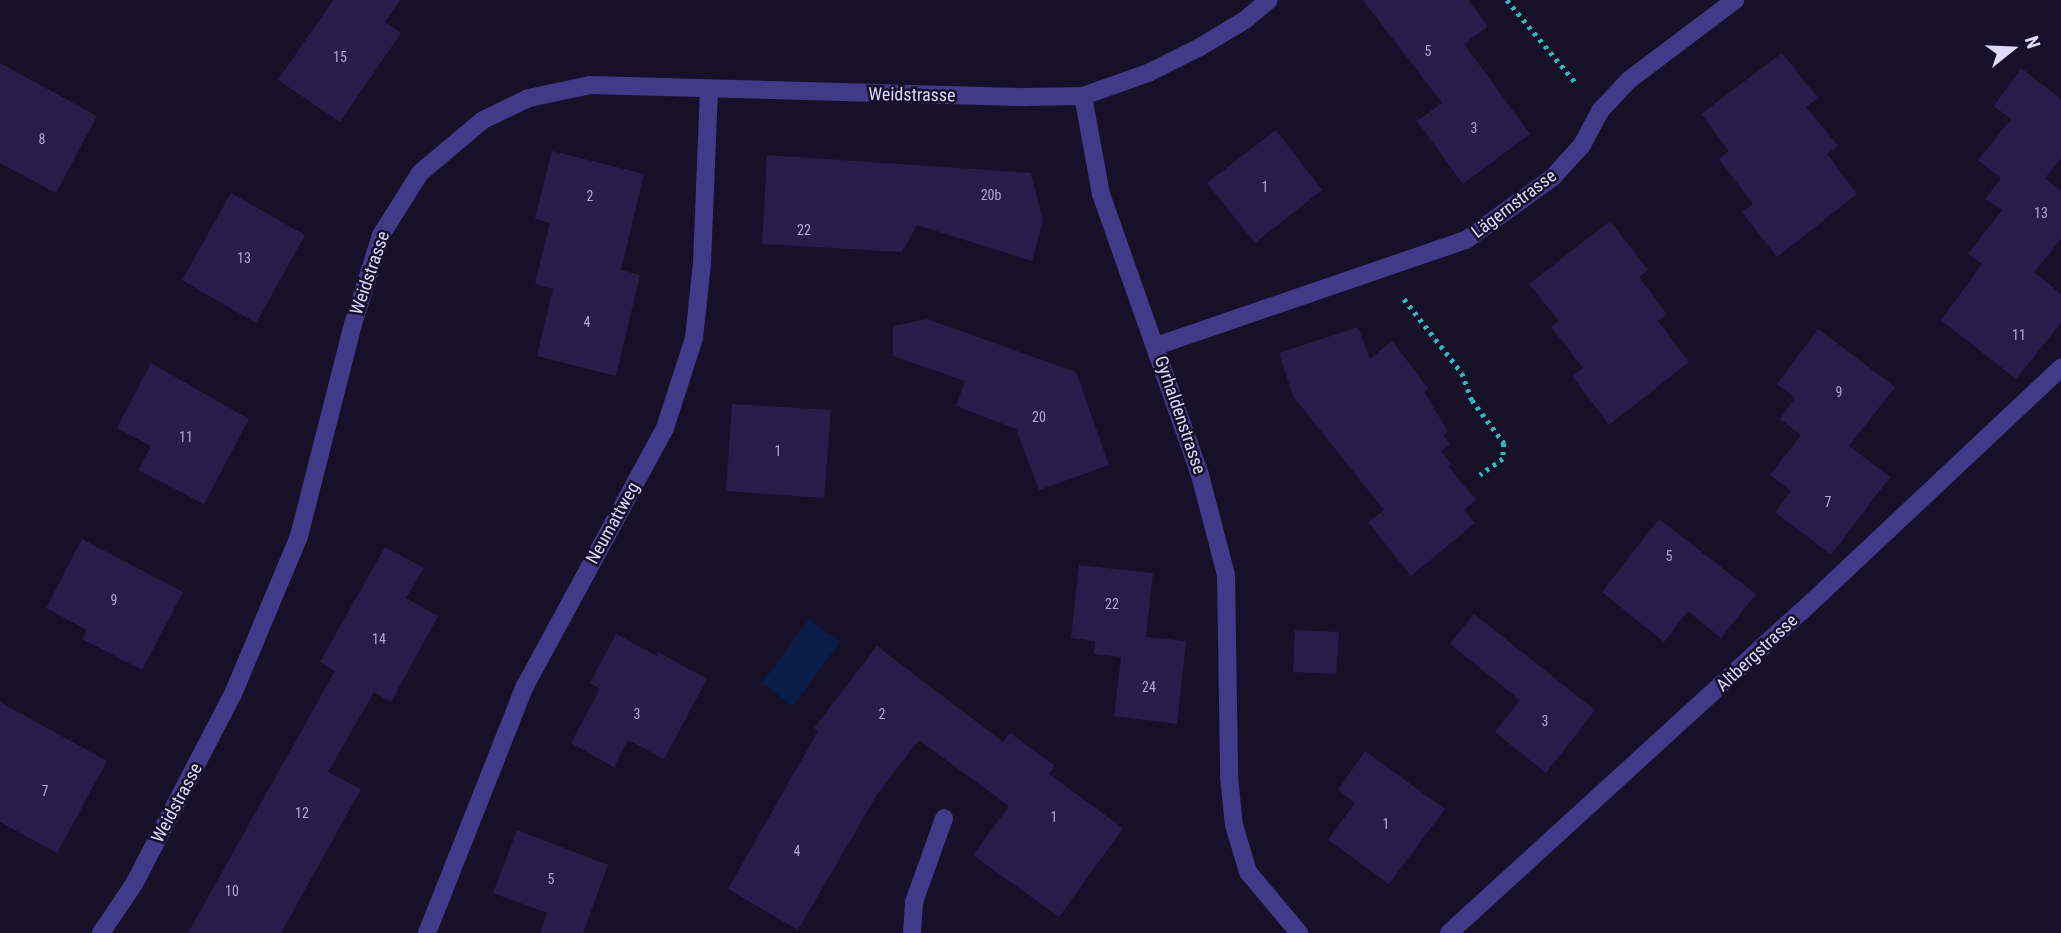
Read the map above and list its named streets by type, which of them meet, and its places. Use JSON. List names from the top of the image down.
{
  "streets": {
    "street": [
      "Weidstrasse",
      "Lägernstrasse",
      "Gyrhaldenstrasse",
      "Neumattweg",
      "Altbergstrasse"
    ]
  },
  "crossings": [
    ["Weidstrasse", "Gyrhaldenstrasse"],
    ["Weidstrasse", "Neumattweg"],
    ["Lägernstrasse", "Gyrhaldenstrasse"]
  ],
  "house_numbers": [
    "5",
    "15",
    "3",
    "8",
    "1",
    "20b",
    "2",
    "13",
    "22",
    "13",
    "4",
    "11",
    "9",
    "20",
    "11",
    "1",
    "7",
    "5",
    "9",
    "22",
    "14",
    "24",
    "3",
    "2",
    "3",
    "7",
    "12",
    "1",
    "1",
    "4",
    "5",
    "10"
  ],
  "north": "right"
}
